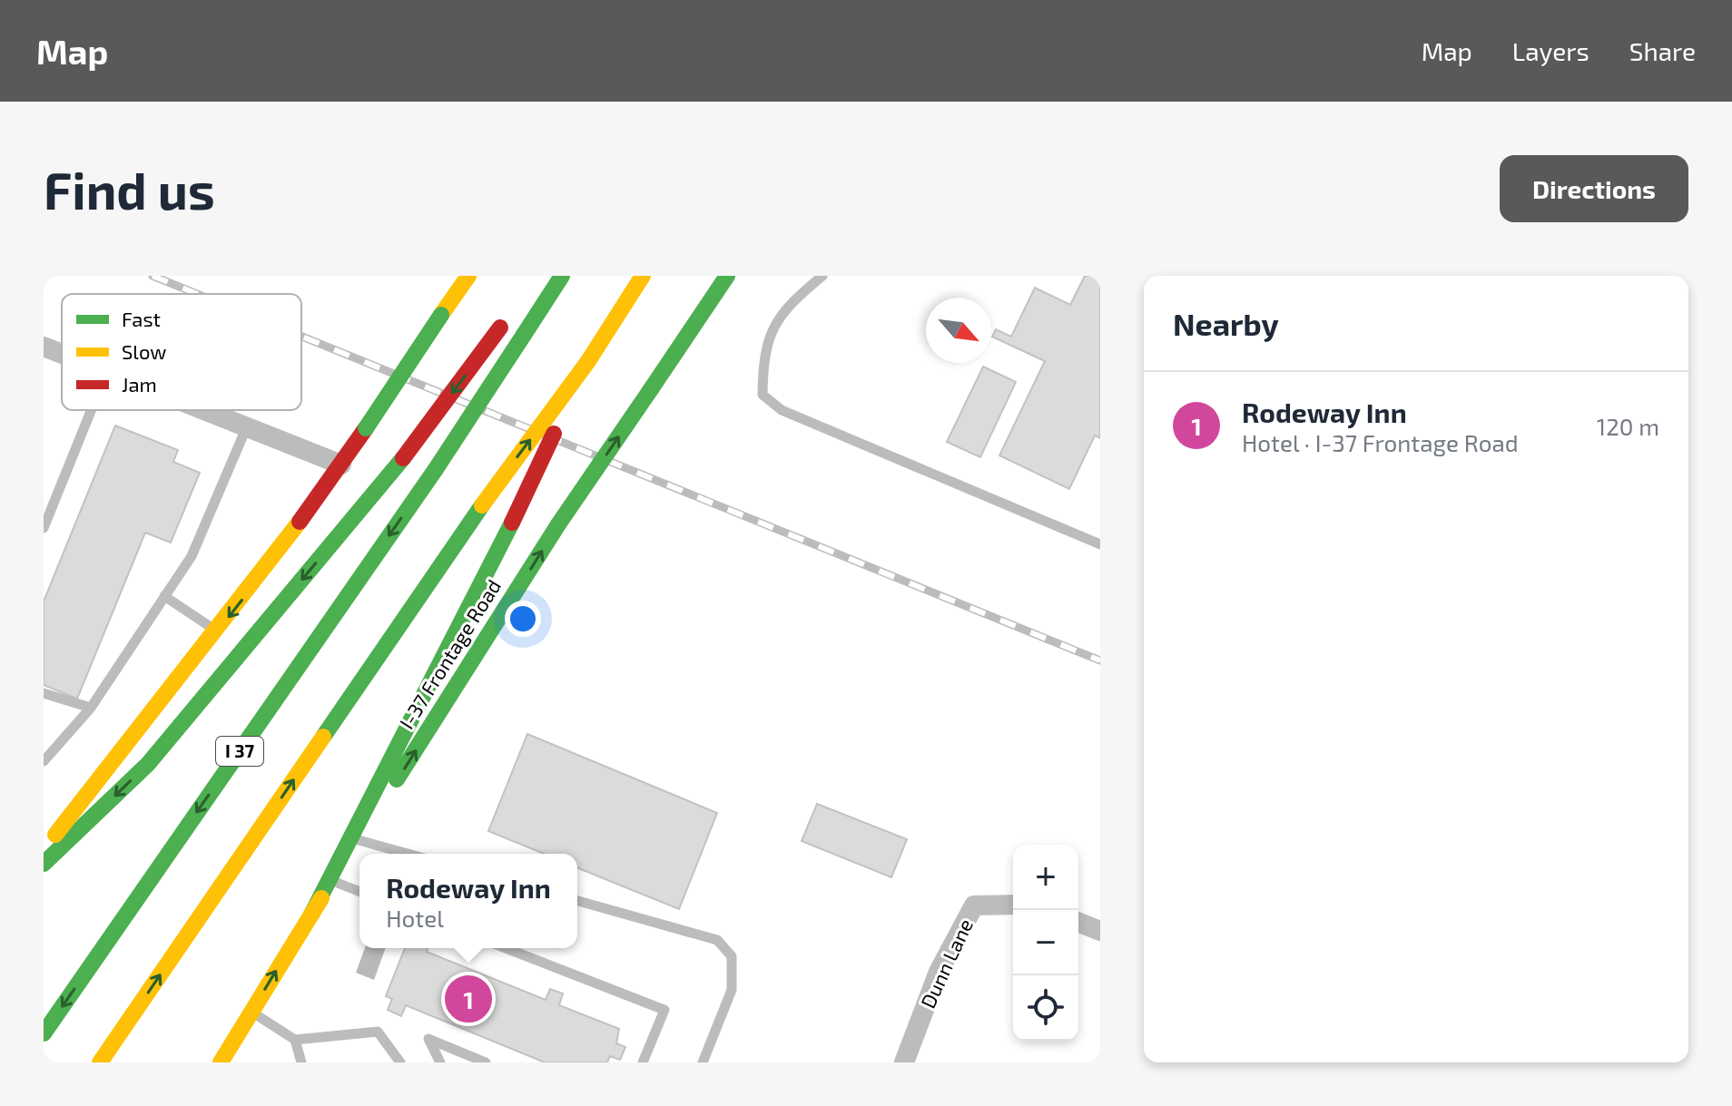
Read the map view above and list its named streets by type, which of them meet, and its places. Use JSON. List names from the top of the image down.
{
  "streets": {
    "main road": ["I-37 Frontage Road", "I 37"],
    "street": ["Dunn Lane"]
  },
  "legend": ["Fast", "Slow", "Jam"],
  "north": "bottom right",
  "page": {
    "header": "Map",
    "nav": ["Map", "Layers", "Share"],
    "buttons": "Directions",
    "title": "Find us",
    "heading": "Nearby",
    "list": [
      {
        "mark": "1",
        "name": "Rodeway Inn",
        "note": "Hotel · I-37 Frontage Road",
        "value": "120 m"
      }
    ],
    "map_buttons": ["+", "−"],
    "popup": ["Rodeway Inn", "Hotel"],
    "pins": "1"
  }
}
